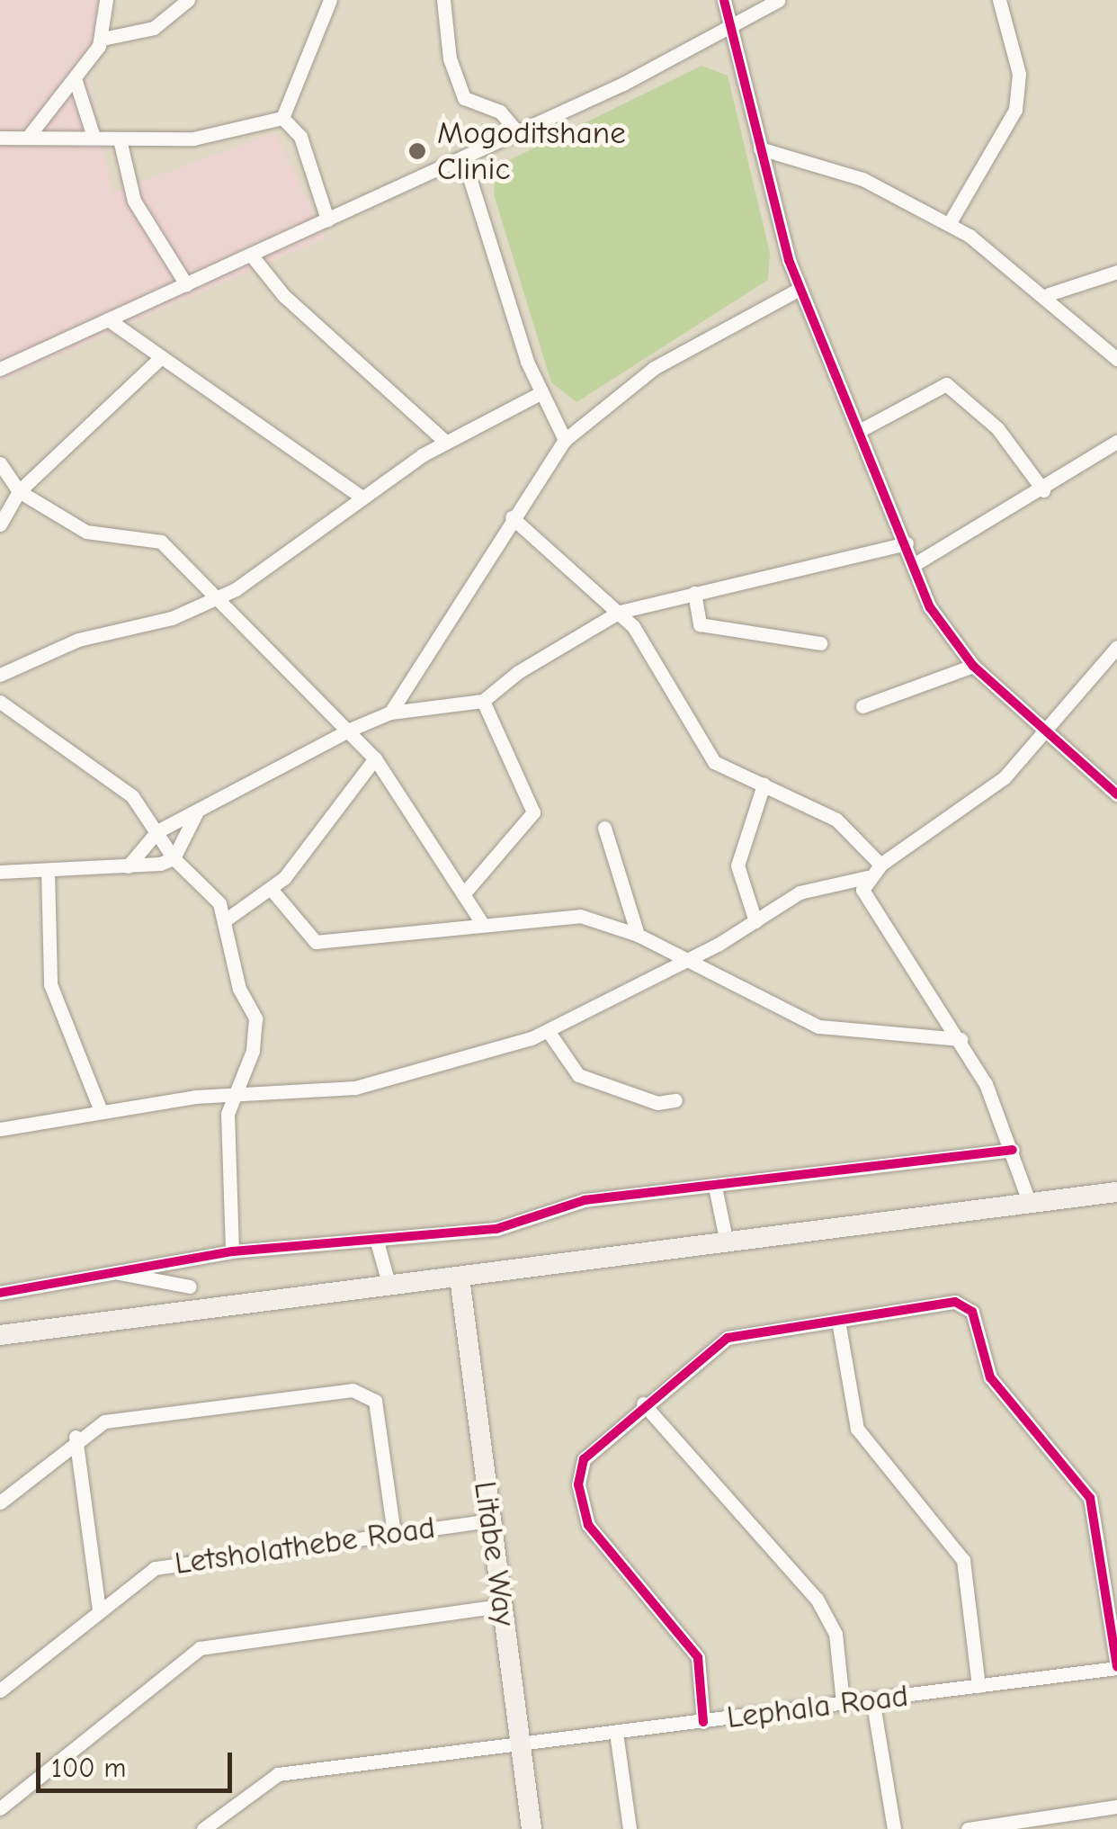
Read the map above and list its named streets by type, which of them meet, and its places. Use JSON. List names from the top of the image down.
{
  "streets": {
    "main road": ["Litabe Way"],
    "street": ["Letsholathebe Road", "Lephala Road"]
  },
  "crossings": [
    ["Letsholathebe Road", "Litabe Way"],
    ["Litabe Way", "Lephala Road"]
  ],
  "places": ["Mogoditshane Clinic"],
  "scale_bar": "100 m"
}
